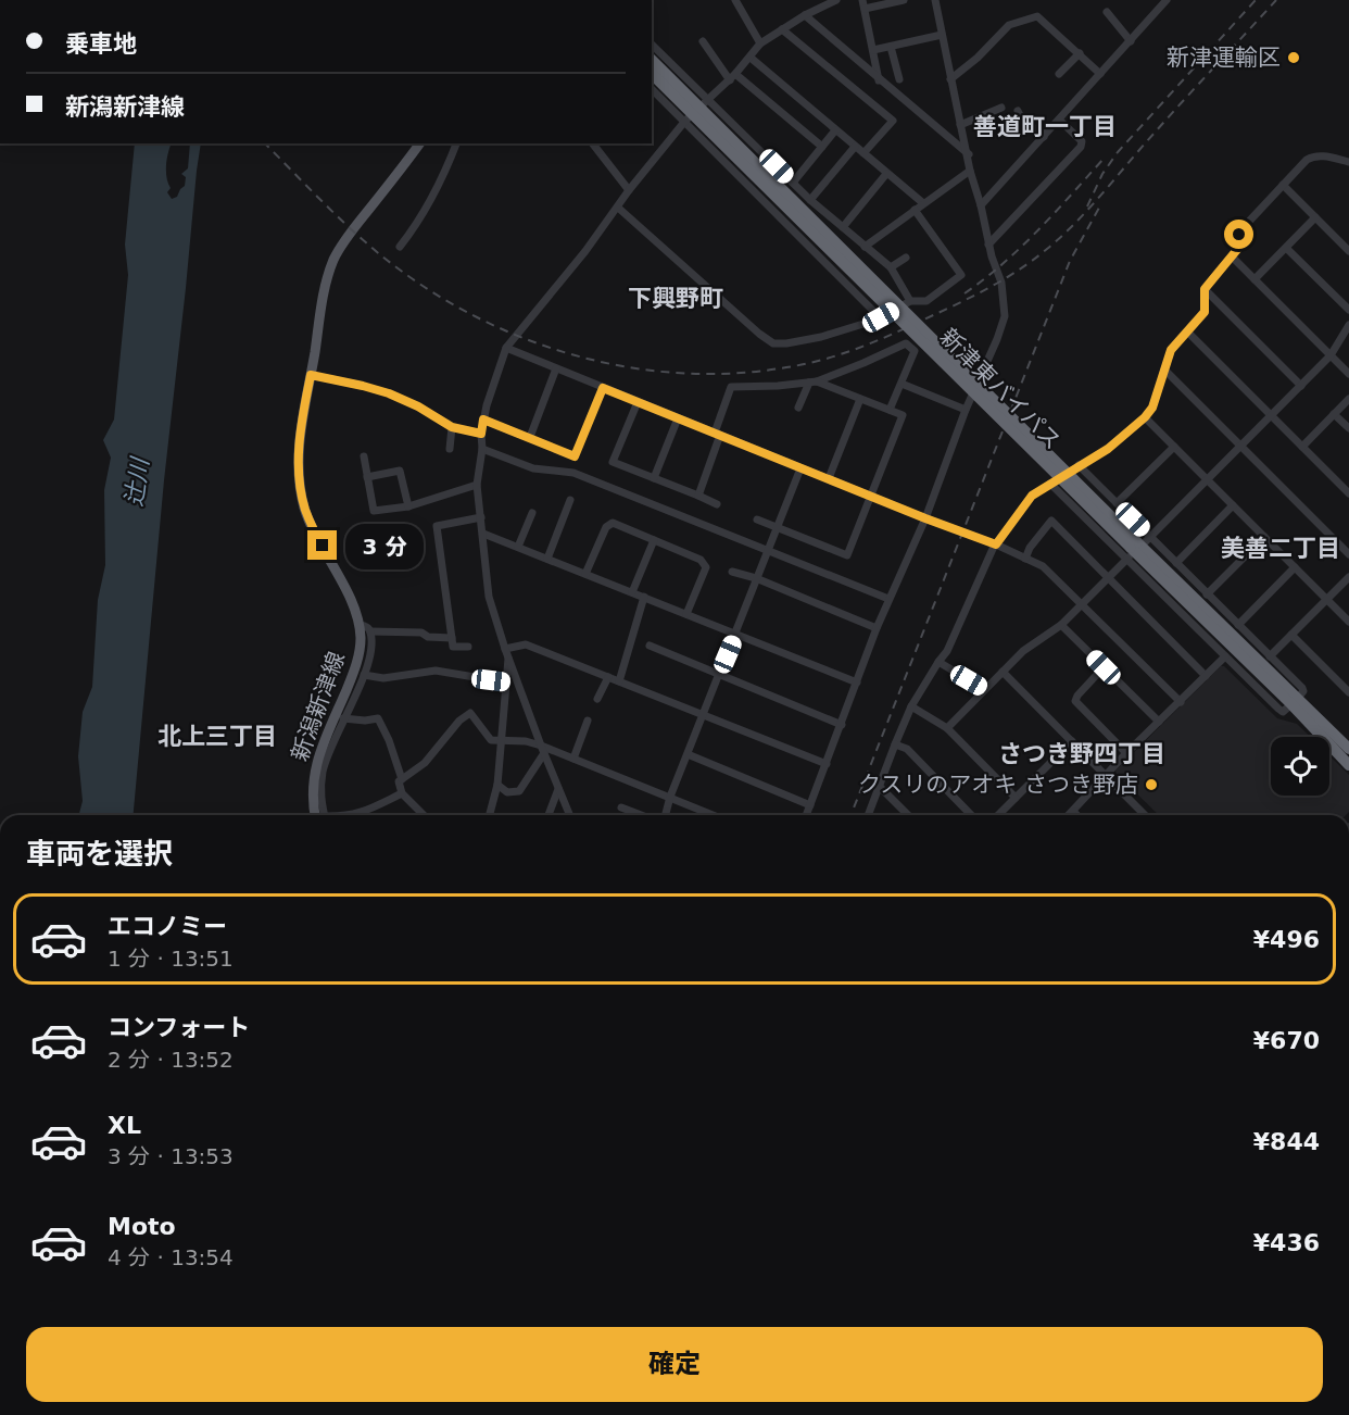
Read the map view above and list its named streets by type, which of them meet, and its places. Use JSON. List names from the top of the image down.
{
  "streets": {
    "highway": ["新津東バイパス"],
    "main road": ["新潟新津線"]
  },
  "districts": [
    "善道町一丁目",
    "下興野町",
    "美善二丁目",
    "北上三丁目",
    "さつき野四丁目"
  ],
  "water": ["辻川"],
  "places": ["新津運輸区", "クスリのアオキ さつき野店"],
  "page": {
    "banner": ["乗車地", "新潟新津線"],
    "bubble": "3 分",
    "heading": "車両を選択",
    "list": [
      {
        "name": "エコノミー",
        "note": "1 分 · 13:51",
        "value": "¥496"
      },
      {
        "name": "コンフォート",
        "note": "2 分 · 13:52",
        "value": "¥670"
      },
      {
        "name": "XL",
        "note": "3 分 · 13:53",
        "value": "¥844"
      },
      {
        "name": "Moto",
        "note": "4 分 · 13:54",
        "value": "¥436"
      }
    ],
    "buttons": "確定"
  }
}
